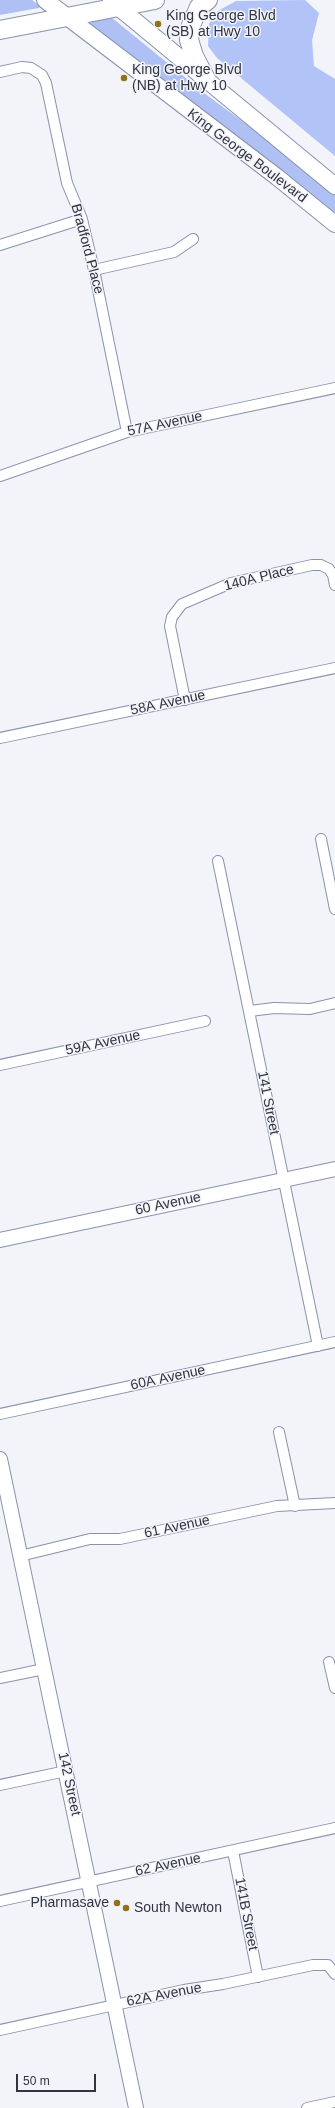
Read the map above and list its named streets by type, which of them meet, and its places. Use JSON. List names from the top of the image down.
{
  "streets": {
    "main road": ["King George Boulevard"],
    "street": [
      "Bradford Place",
      "57A Avenue",
      "140A Place",
      "58A Avenue",
      "59A Avenue",
      "141 Street",
      "60 Avenue",
      "60A Avenue",
      "61 Avenue",
      "142 Street",
      "62 Avenue",
      "141B Street",
      "62A Avenue"
    ]
  },
  "crossings": [
    ["Bradford Place", "57A Avenue"],
    ["140A Place", "58A Avenue"],
    ["141 Street", "60 Avenue"],
    ["141 Street", "60A Avenue"],
    ["61 Avenue", "142 Street"],
    ["142 Street", "62 Avenue"],
    ["142 Street", "62A Avenue"],
    ["62 Avenue", "141B Street"],
    ["141B Street", "62A Avenue"]
  ],
  "places": [
    "King George Blvd (SB) at Hwy 10",
    "King George Blvd (NB) at Hwy 10",
    "Pharmasave",
    "South Newton"
  ],
  "scale_bar": "50 m"
}
